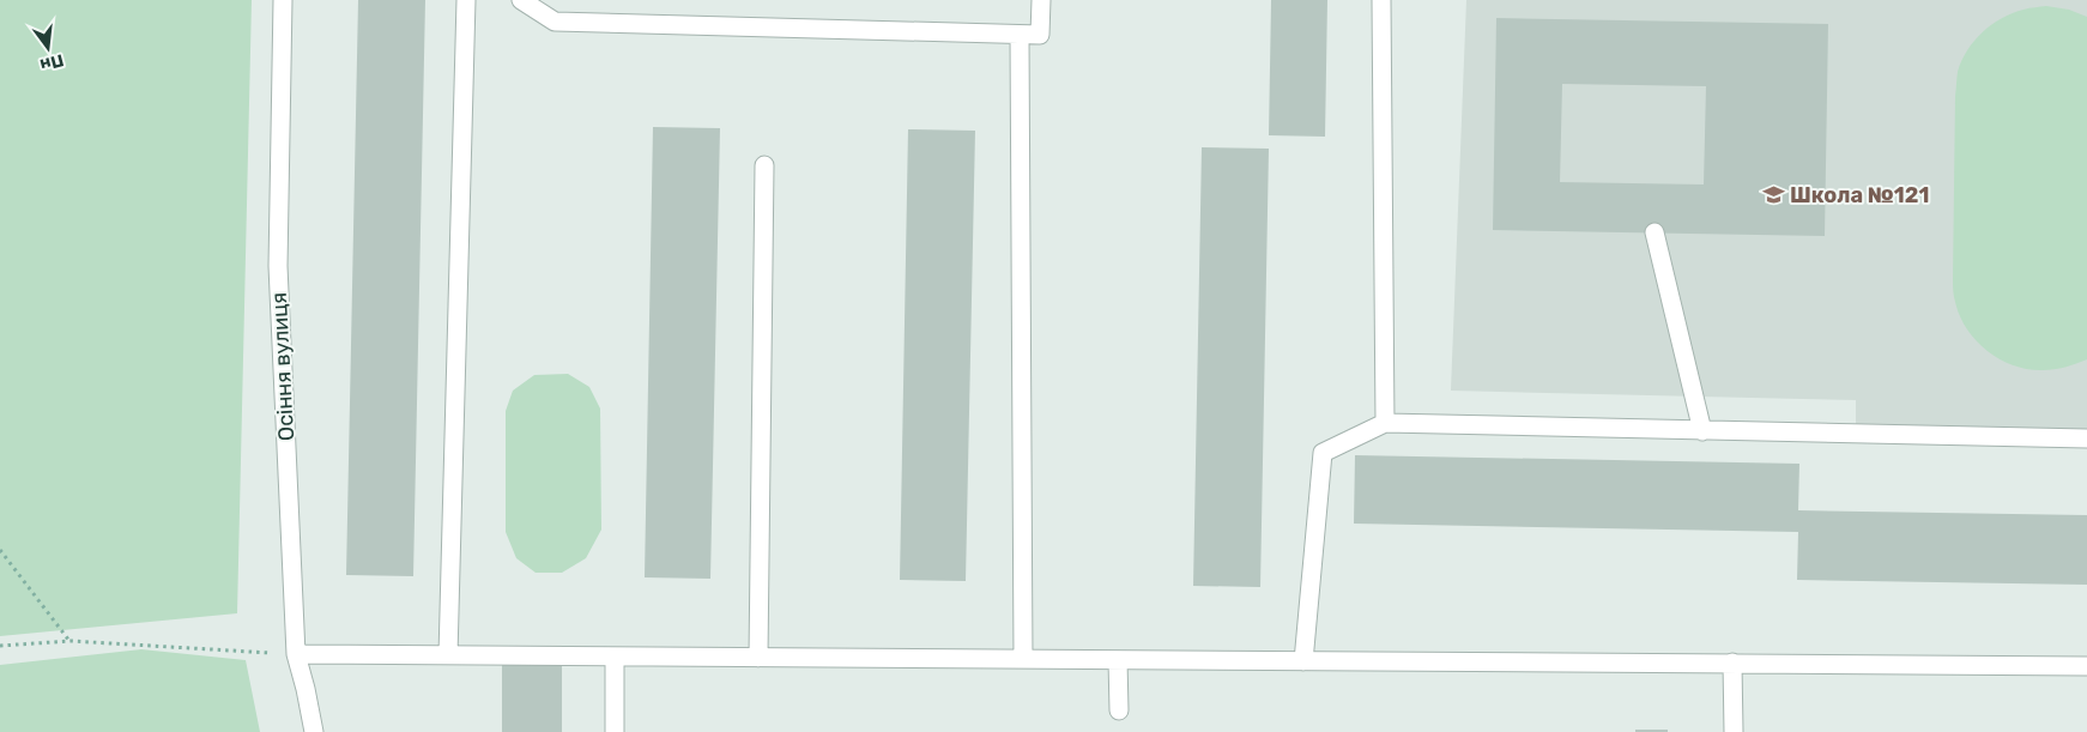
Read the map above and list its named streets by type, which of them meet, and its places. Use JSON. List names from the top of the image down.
{
  "streets": {
    "street": ["Осіння вулиця"]
  },
  "places": {
    "school or university": ["Школа №121"]
  },
  "north": "bottom"
}
